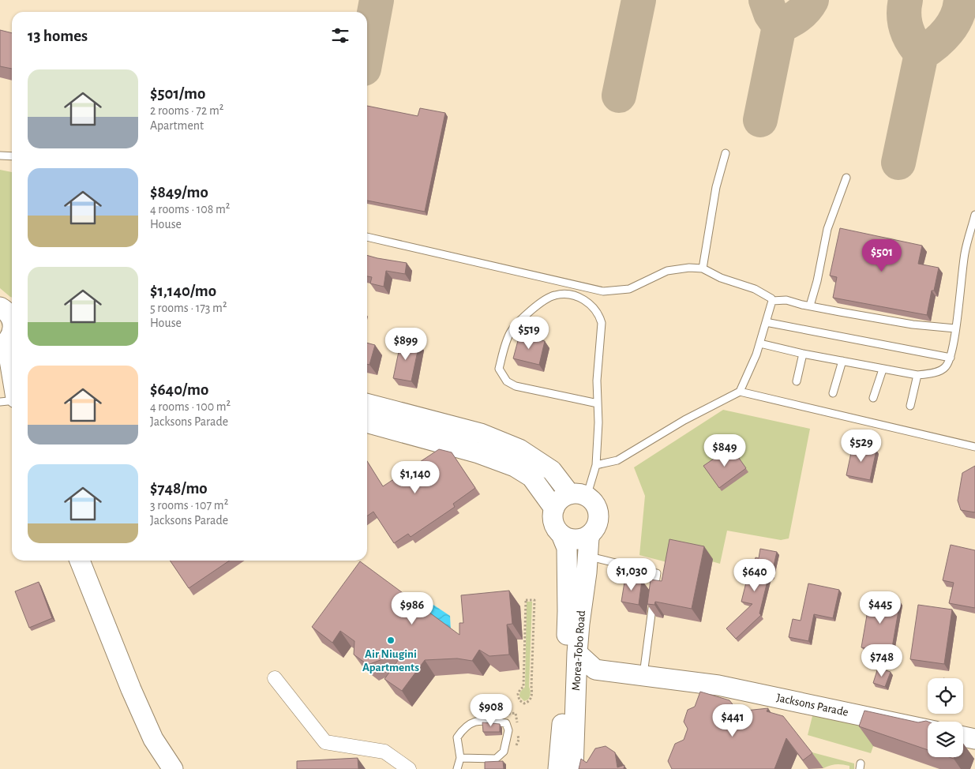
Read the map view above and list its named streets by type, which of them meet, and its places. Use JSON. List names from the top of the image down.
{
  "streets": {
    "main road": ["Morea-Tobo Road", "Jacksons Parade"]
  },
  "places": ["Air Niugini Apartments"],
  "page": {
    "heading": "13 homes",
    "list": [
      {
        "name": "$501/mo",
        "note": "2 rooms · 72 m² · Apartment"
      },
      {
        "name": "$849/mo",
        "note": "4 rooms · 108 m² · House"
      },
      {
        "name": "$1,140/mo",
        "note": "5 rooms · 173 m² · House"
      },
      {
        "name": "$640/mo",
        "note": "4 rooms · 100 m² · Jacksons Parade"
      },
      {
        "name": "$748/mo",
        "note": "3 rooms · 107 m² · Jacksons Parade"
      }
    ],
    "price": [
      "$501",
      "$519",
      "$899",
      "$529",
      "$849",
      "$1,140",
      "$1,030",
      "$640",
      "$445",
      "$986",
      "$748",
      "$908",
      "$441"
    ]
  }
}
